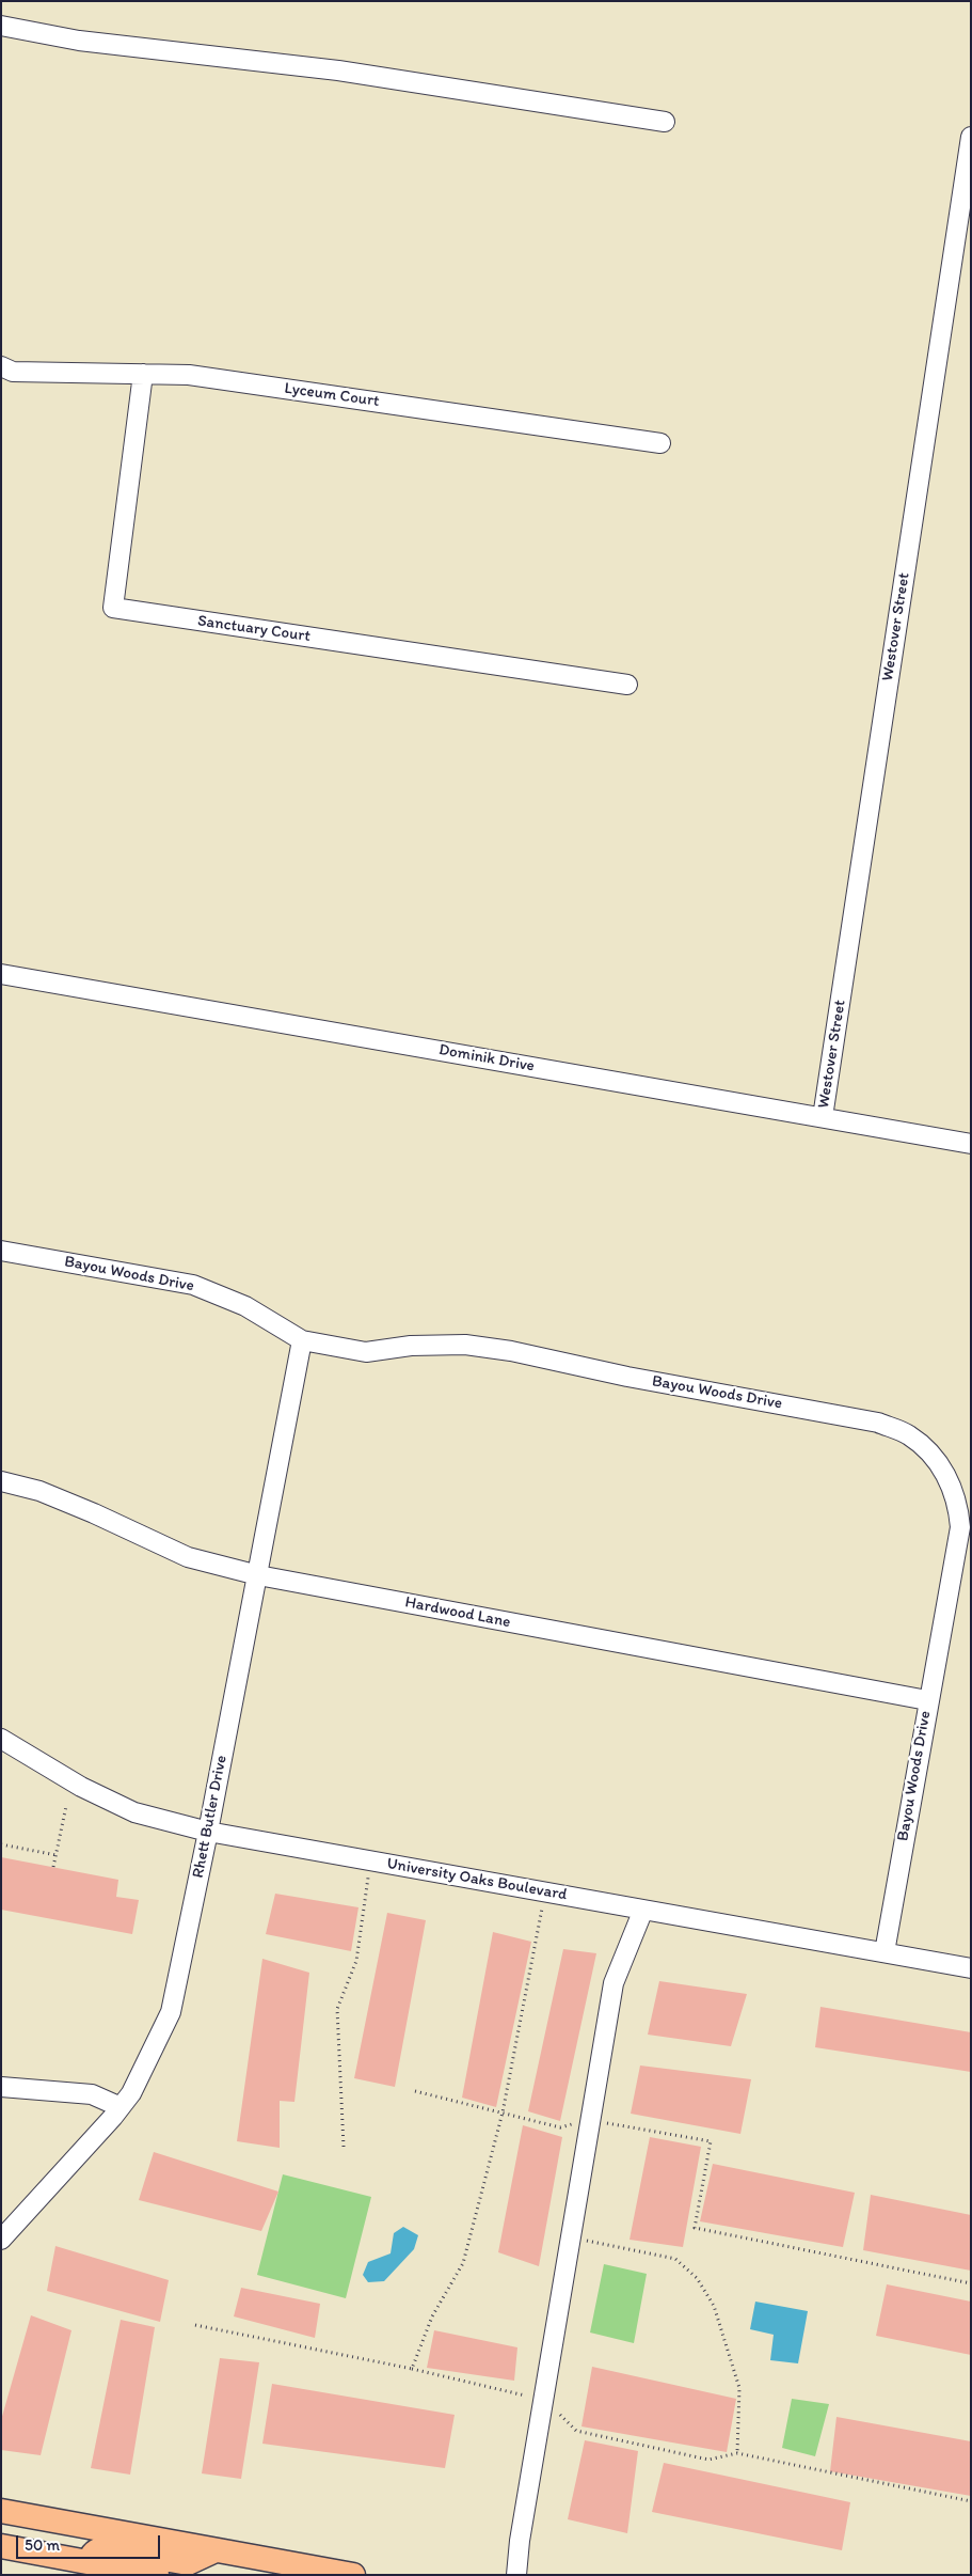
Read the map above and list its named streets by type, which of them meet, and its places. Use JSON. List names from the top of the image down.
{
  "streets": {
    "street": [
      "Lyceum Court",
      "Westover Street",
      "Sanctuary Court",
      "Dominik Drive",
      "Bayou Woods Drive",
      "Hardwood Lane",
      "Rhett Butler Drive",
      "University Oaks Boulevard"
    ]
  },
  "crossings": [
    ["Lyceum Court", "Sanctuary Court"],
    ["Westover Street", "Dominik Drive"],
    ["Bayou Woods Drive", "Hardwood Lane"],
    ["Bayou Woods Drive", "Rhett Butler Drive"],
    ["Bayou Woods Drive", "University Oaks Boulevard"],
    ["Hardwood Lane", "Rhett Butler Drive"],
    ["Rhett Butler Drive", "University Oaks Boulevard"]
  ],
  "scale_bar": "50 m"
}
